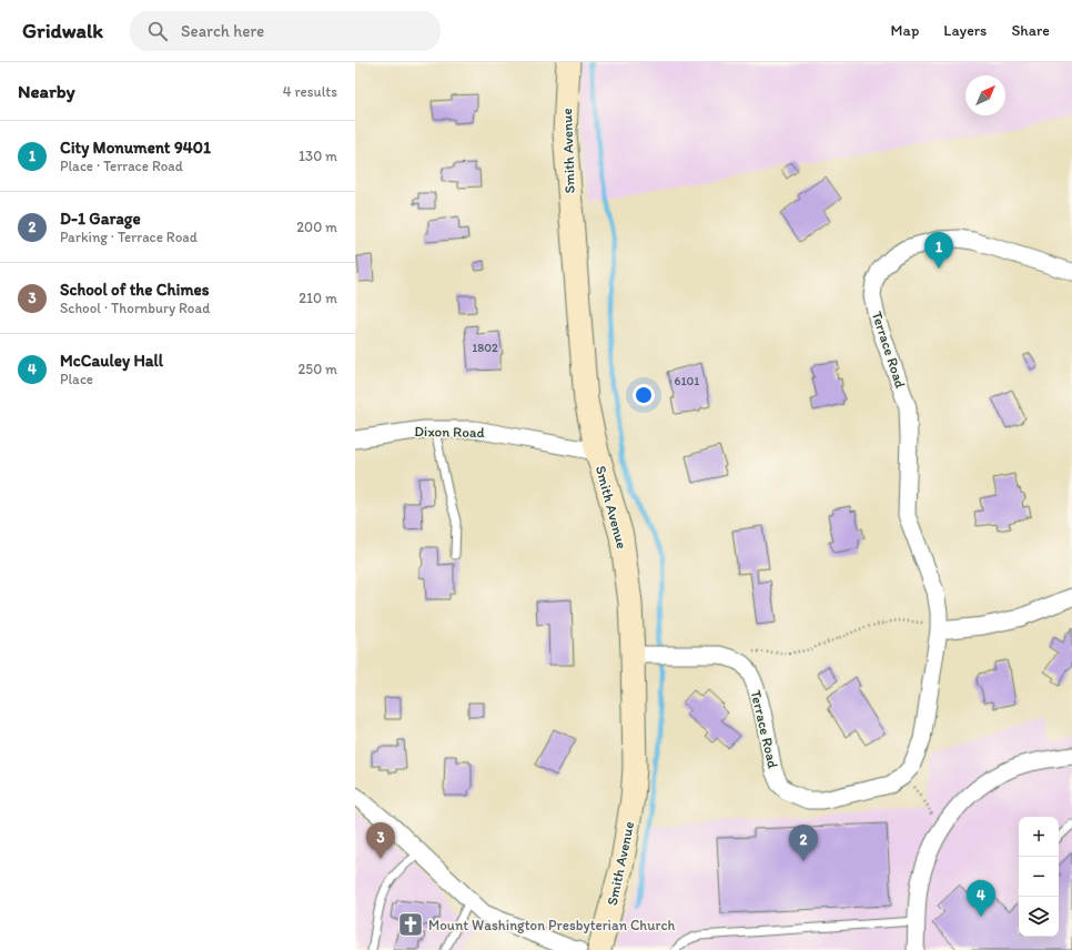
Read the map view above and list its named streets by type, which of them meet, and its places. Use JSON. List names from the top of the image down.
{
  "streets": {
    "main road": ["Smith Avenue"],
    "street": ["Terrace Road", "Dixon Road"]
  },
  "crossings": [
    ["Smith Avenue", "Dixon Road"]
  ],
  "places": {
    "church": ["Mount Washington Presbyterian Church"]
  },
  "house_numbers": ["1802", "6101"],
  "north": "top right",
  "page": {
    "header": "Gridwalk",
    "search": "Search here",
    "nav": ["Map", "Layers", "Share"],
    "heading": ["Nearby", "4 results"],
    "list": [
      {
        "mark": "1",
        "name": "City Monument 9401",
        "note": "Place · Terrace Road",
        "value": "130 m"
      },
      {
        "mark": "2",
        "name": "D-1 Garage",
        "note": "Parking · Terrace Road",
        "value": "200 m"
      },
      {
        "mark": "3",
        "name": "School of the Chimes",
        "note": "School · Thornbury Road",
        "value": "210 m"
      },
      {
        "mark": "4",
        "name": "McCauley Hall",
        "note": "Place",
        "value": "250 m"
      }
    ],
    "pins": [
      "1",
      "3",
      "2",
      "4"
    ],
    "map_buttons": ["+", "−"]
  }
}
